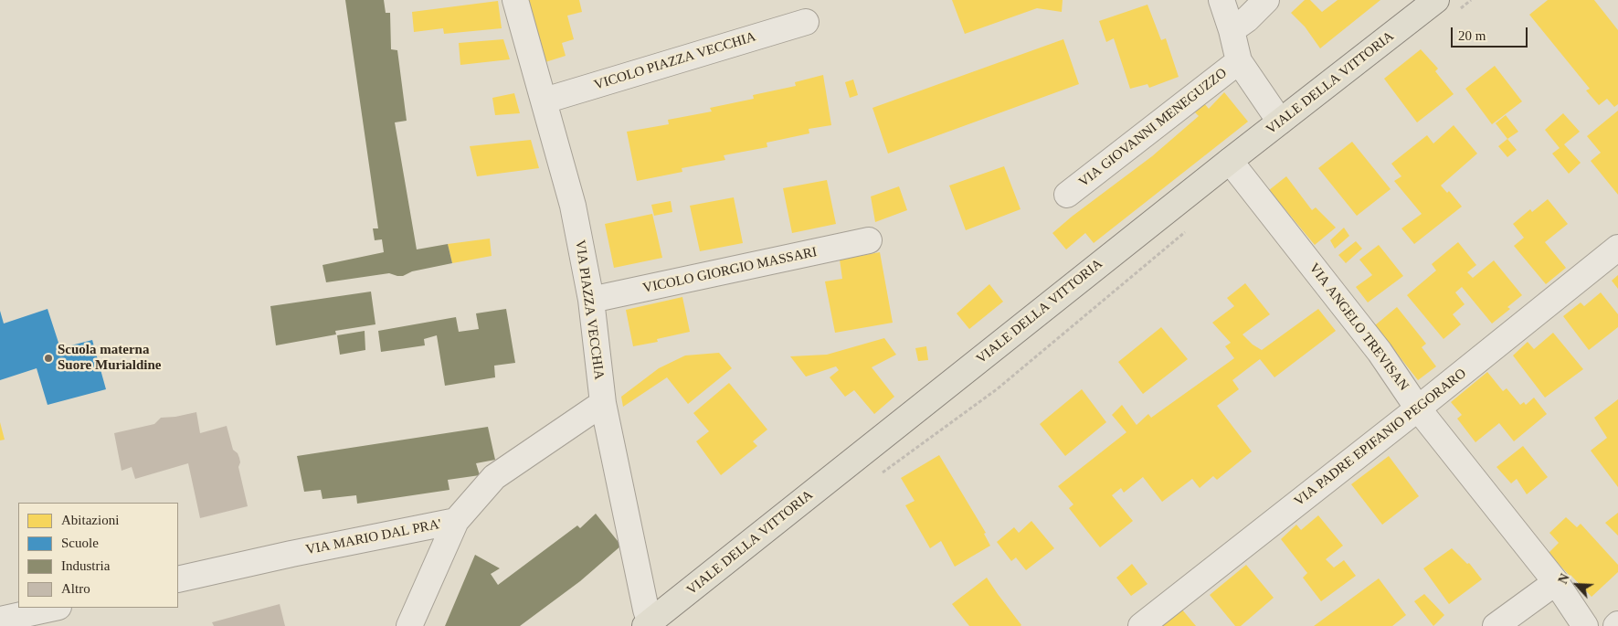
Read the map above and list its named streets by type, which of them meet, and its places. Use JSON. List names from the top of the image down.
{
  "streets": {
    "main road": ["VIALE DELLA VITTORIA"],
    "street": [
      "VICOLO PIAZZA VECCHIA",
      "VIA GIOVANNI MENEGUZZO",
      "VICOLO GIORGIO MASSARI",
      "VIA PIAZZA VECCHIA",
      "VIA ANGELO TREVISAN",
      "VIA PADRE EPIFANIO PEGORARO",
      "VIA MARIO DAL PRA'"
    ]
  },
  "crossings": [
    ["VICOLO PIAZZA VECCHIA", "VIA PIAZZA VECCHIA"],
    ["VIALE DELLA VITTORIA", "VIA GIOVANNI MENEGUZZO"],
    ["VIALE DELLA VITTORIA", "VIA PIAZZA VECCHIA"],
    ["VIALE DELLA VITTORIA", "VIA ANGELO TREVISAN"],
    ["VICOLO GIORGIO MASSARI", "VIA PIAZZA VECCHIA"],
    ["VIA PIAZZA VECCHIA", "VIA MARIO DAL PRA'"],
    ["VIA ANGELO TREVISAN", "VIA PADRE EPIFANIO PEGORARO"]
  ],
  "places": ["Scuola materna Suore Murialdine"],
  "legend": [
    "Abitazioni",
    "Scuole",
    "Industria",
    "Altro"
  ],
  "scale_bar": "20 m",
  "north": "top left"
}
